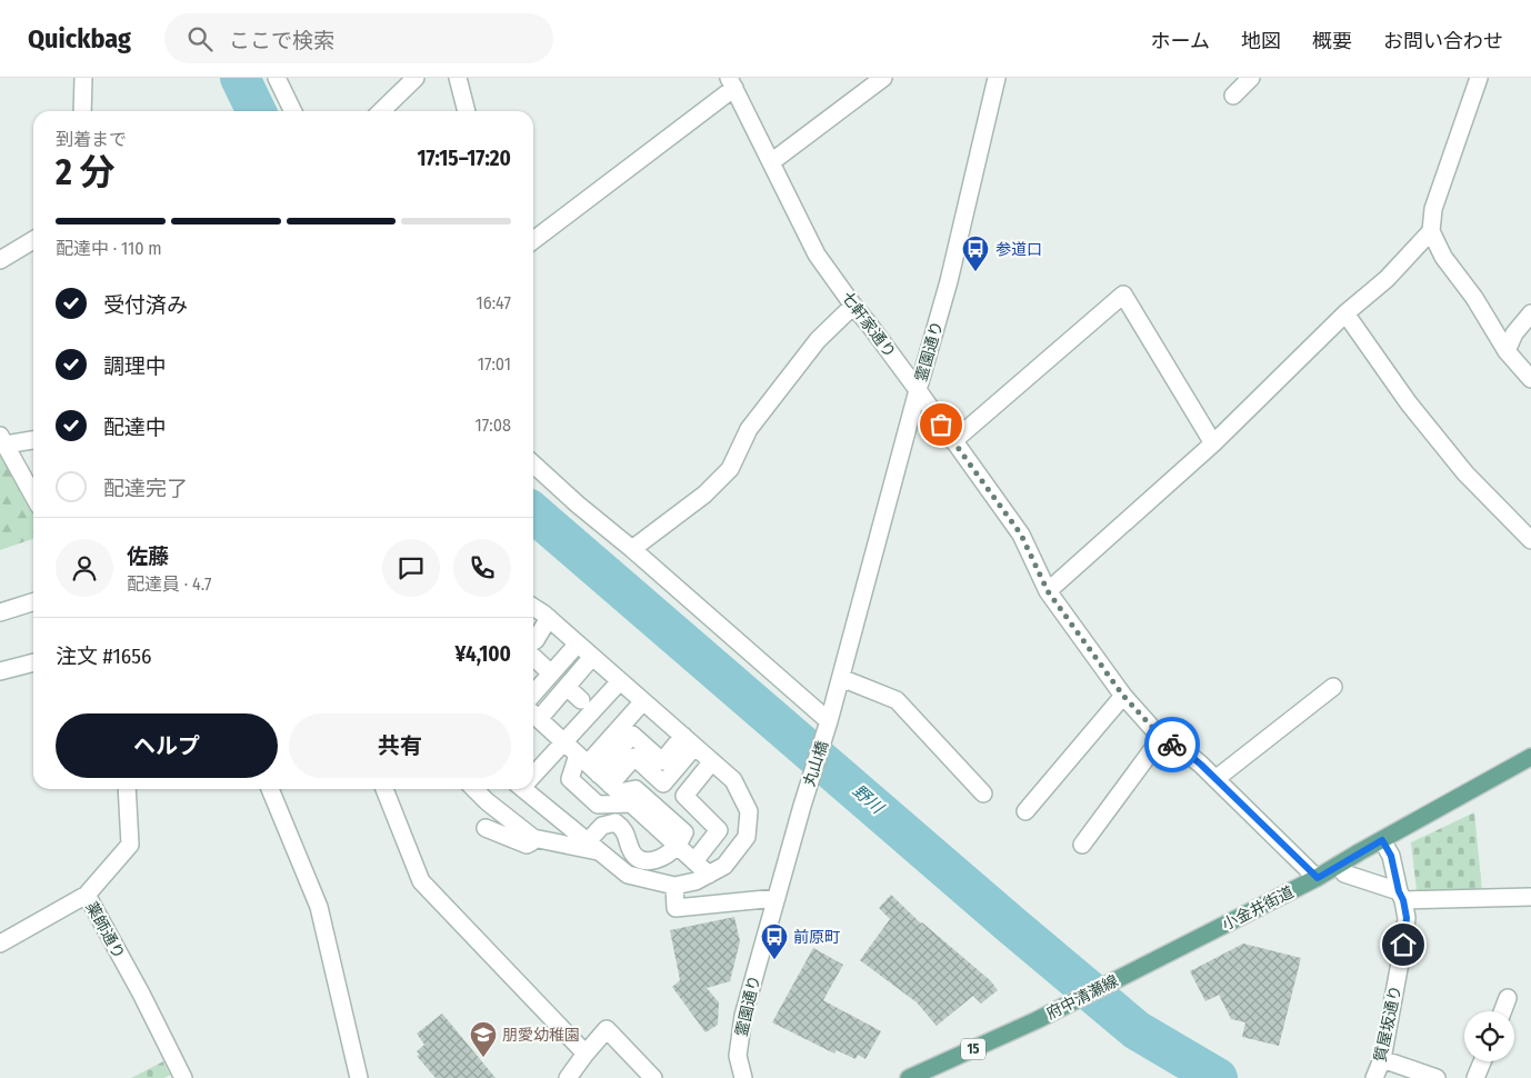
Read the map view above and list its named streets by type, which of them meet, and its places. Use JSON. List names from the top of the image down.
{
  "streets": {
    "main road": ["小金井街道", "府中清瀬線", "15"],
    "street": [
      "七軒家通り",
      "霊園通り",
      "丸山橋",
      "薬師通り",
      "質屋坂通り"
    ]
  },
  "crossings": [
    ["七軒家通り", "霊園通り"],
    ["七軒家通り", "小金井街道"],
    ["霊園通り", "丸山橋"],
    ["小金井街道", "府中清瀬線"],
    ["小金井街道", "質屋坂通り"]
  ],
  "water": ["野川"],
  "places": {
    "bus stop": ["参道口", "前原町"],
    "school or university": ["朋愛幼稚園"]
  },
  "page": {
    "header": "Quickbag",
    "search": "ここで検索",
    "nav": [
      "ホーム",
      "地図",
      "概要",
      "お問い合わせ"
    ],
    "heading": ["2 分", "到着まで", "17:15–17:20"],
    "panel": [
      "佐藤",
      "配達員 · 4.7",
      "注文 #1656",
      "¥4,100"
    ],
    "bar": "配達中 · 110 m",
    "list": [
      ["受付済み", "16:47"],
      ["調理中", "17:01"],
      ["配達中", "17:08"],
      "配達完了"
    ],
    "buttons": ["ヘルプ", "共有"]
  }
}
